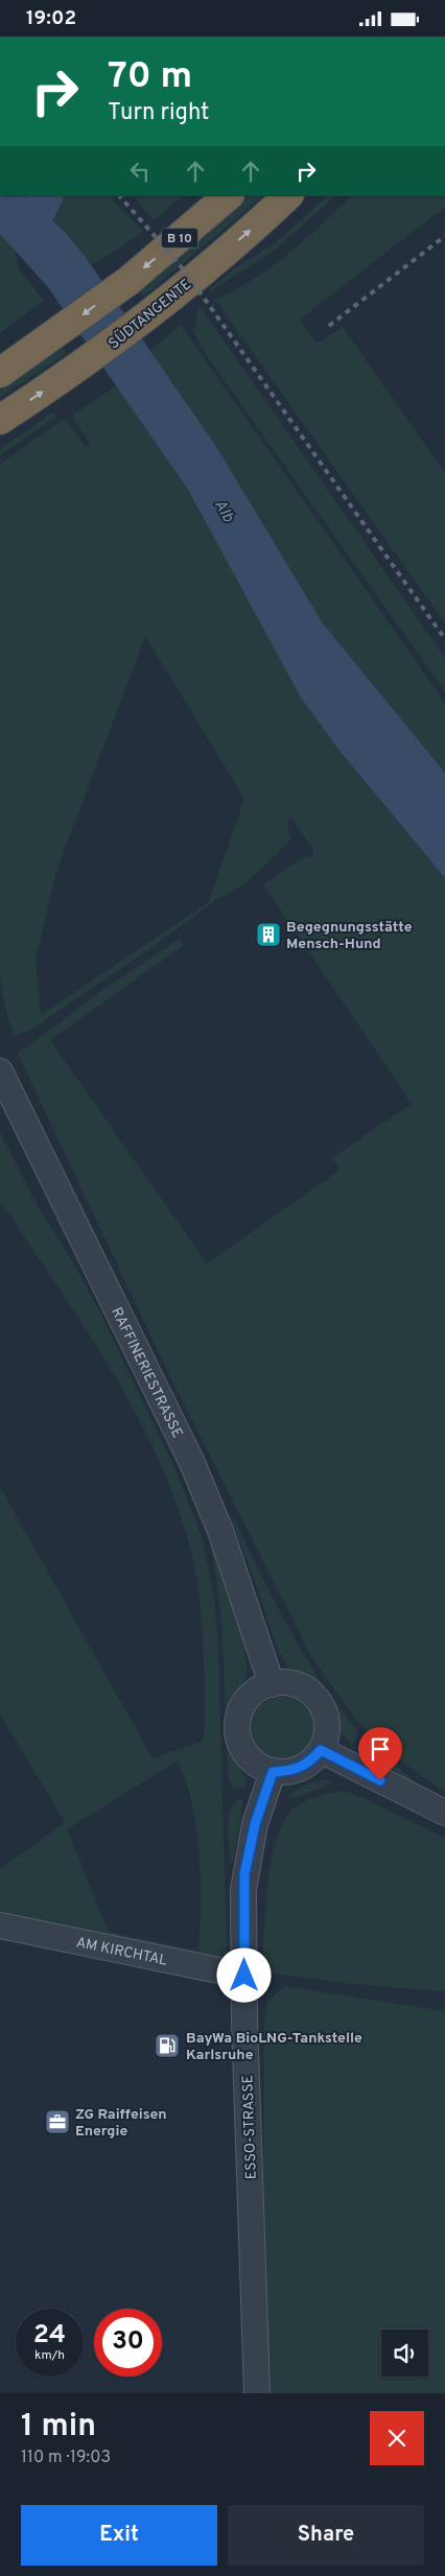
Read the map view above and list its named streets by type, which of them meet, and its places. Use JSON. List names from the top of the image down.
{
  "streets": {
    "highway": ["B 10", "SÜDTANGENTE"],
    "street": ["RAFFINERIESTRASSE", "AM KIRCHTAL", "ESSO-STRASSE"]
  },
  "crossings": [
    ["RAFFINERIESTRASSE", "ESSO-STRASSE"],
    ["AM KIRCHTAL", "ESSO-STRASSE"]
  ],
  "water": ["Alb"],
  "places": {
    "building": ["Begegnungsstätte Mensch-Hund"],
    "fuel station": ["BayWa BioLNG-Tankstelle Karlsruhe"],
    "office": ["ZG Raiffeisen Energie"]
  },
  "page": {
    "status": "19:02",
    "turn": ["70 m", "Turn right"],
    "speed": "24 km/h",
    "limit": "30",
    "heading": ["1 min", "110 m · 19:03"],
    "buttons": ["Exit", "Share"]
  }
}
